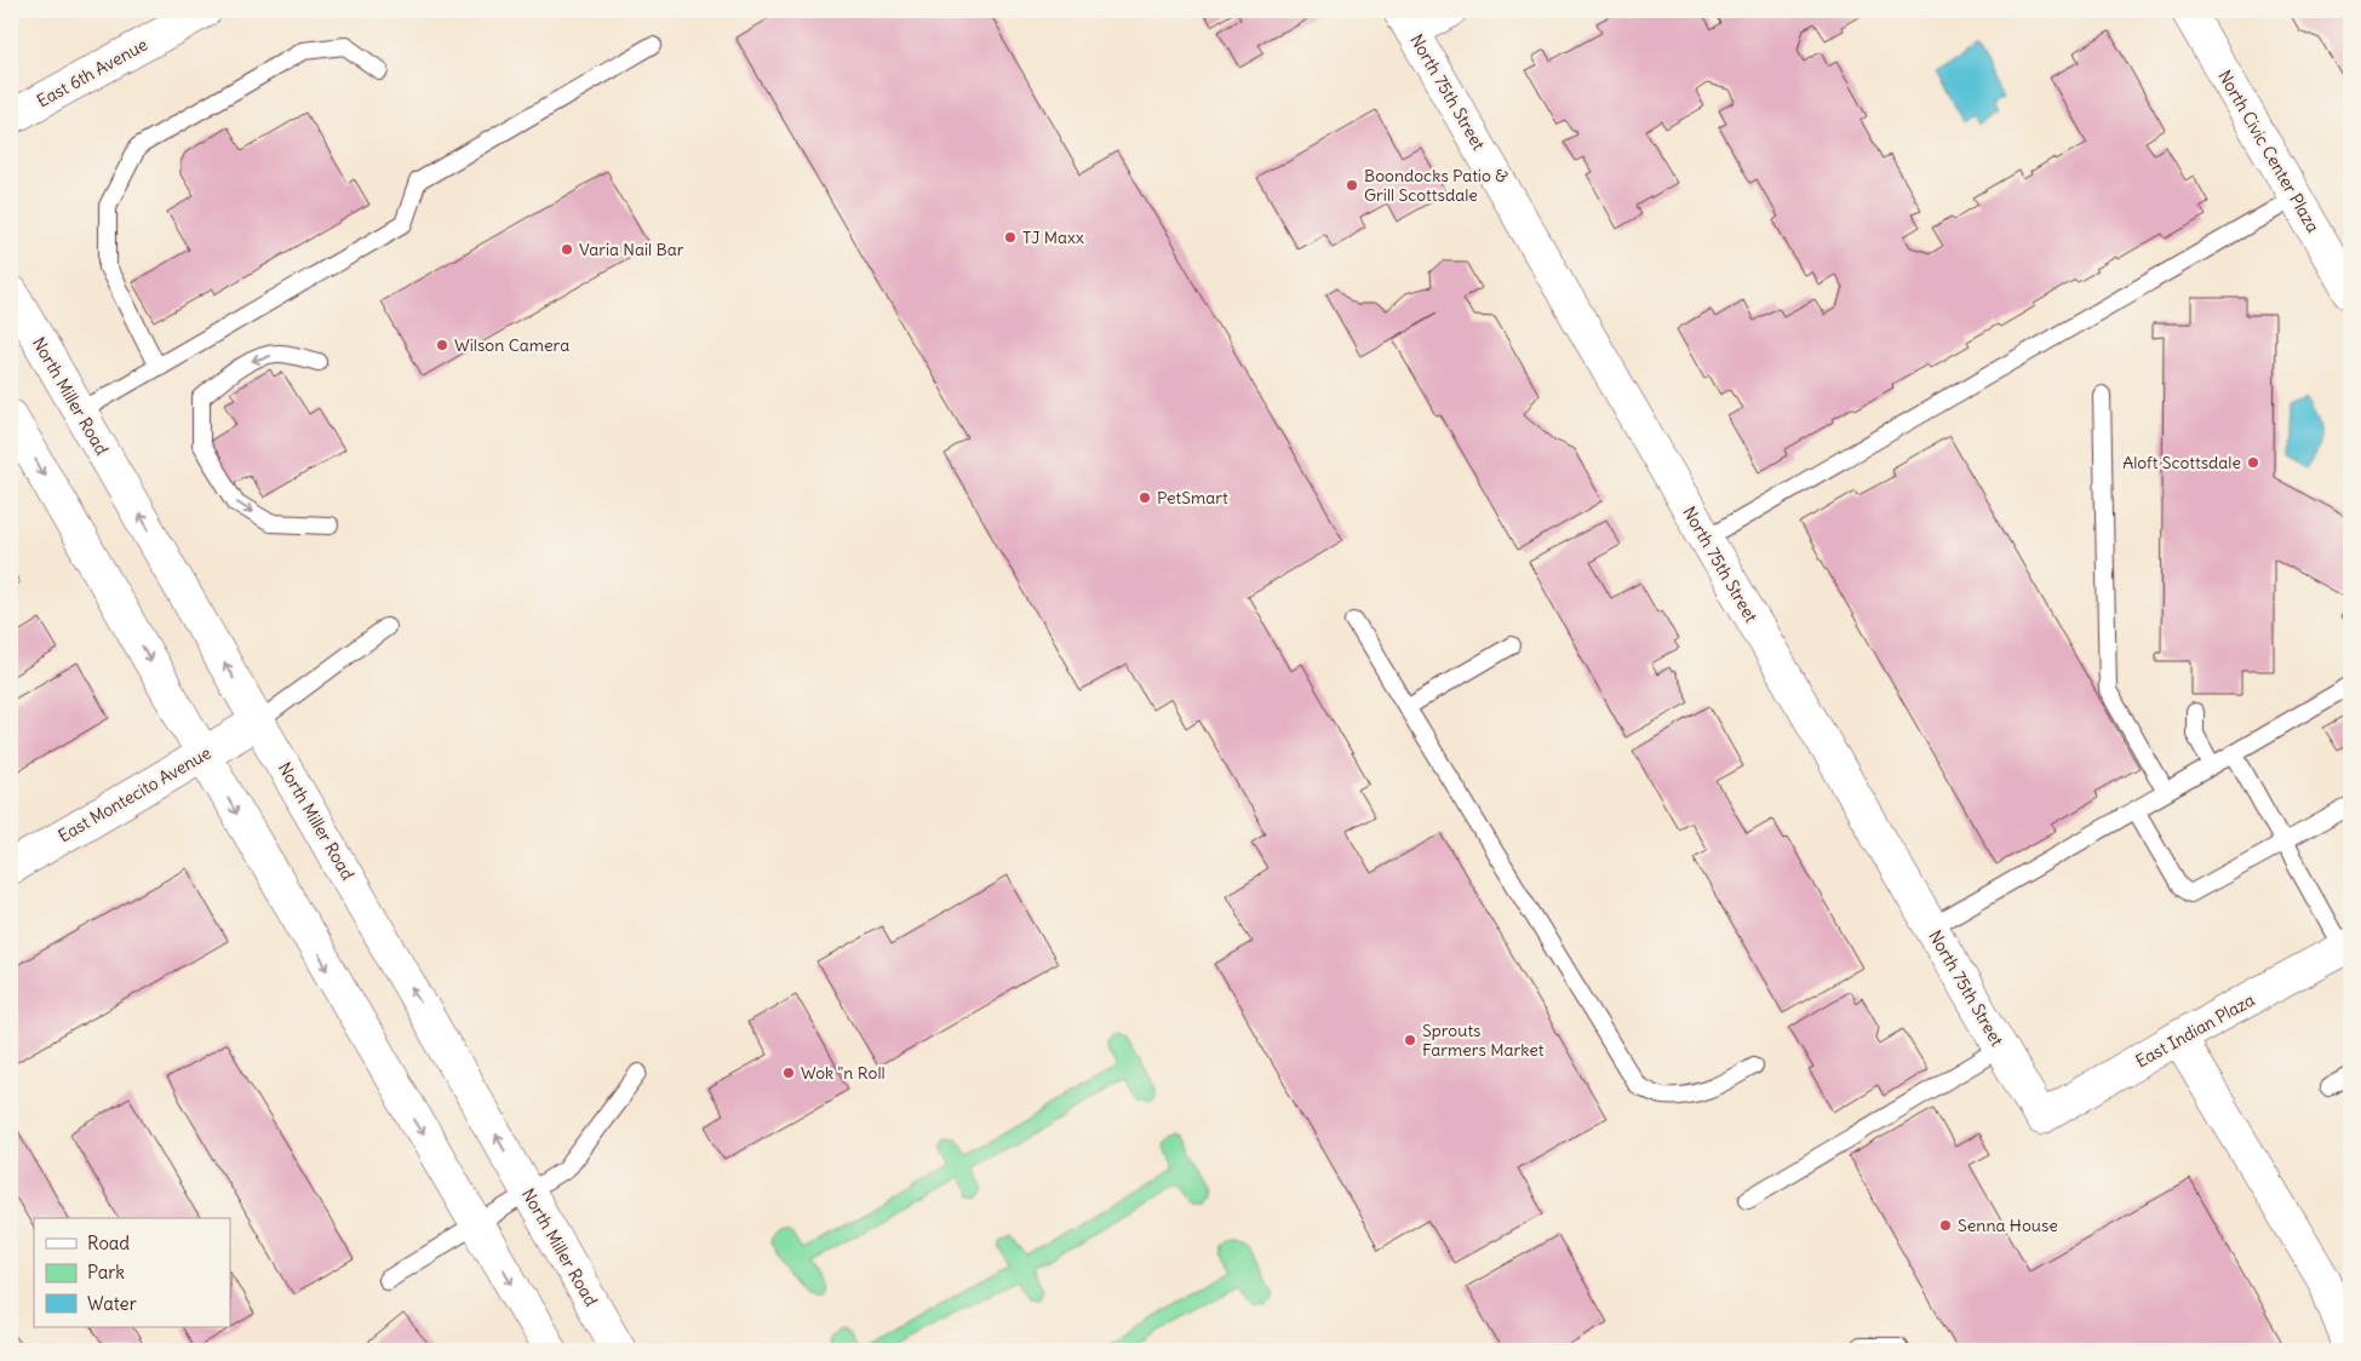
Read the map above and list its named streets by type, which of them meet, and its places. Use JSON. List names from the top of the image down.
{
  "streets": {
    "street": [
      "East 6th Avenue",
      "North 75th Street",
      "North Civic Center Plaza",
      "North Miller Road",
      "East Montecito Avenue",
      "East Indian Plaza"
    ]
  },
  "crossings": [
    ["North 75th Street", "East Indian Plaza"],
    ["North Miller Road", "East Montecito Avenue"]
  ],
  "places": [
    "Boondocks Patio & Grill Scottsdale",
    "TJ Maxx",
    "Varia Nail Bar",
    "Wilson Camera",
    "Aloft Scottsdale",
    "PetSmart",
    "Sprouts Farmers Market",
    "Wok \"n Roll",
    "Senna House"
  ],
  "legend": ["Road", "Park", "Water"]
}
